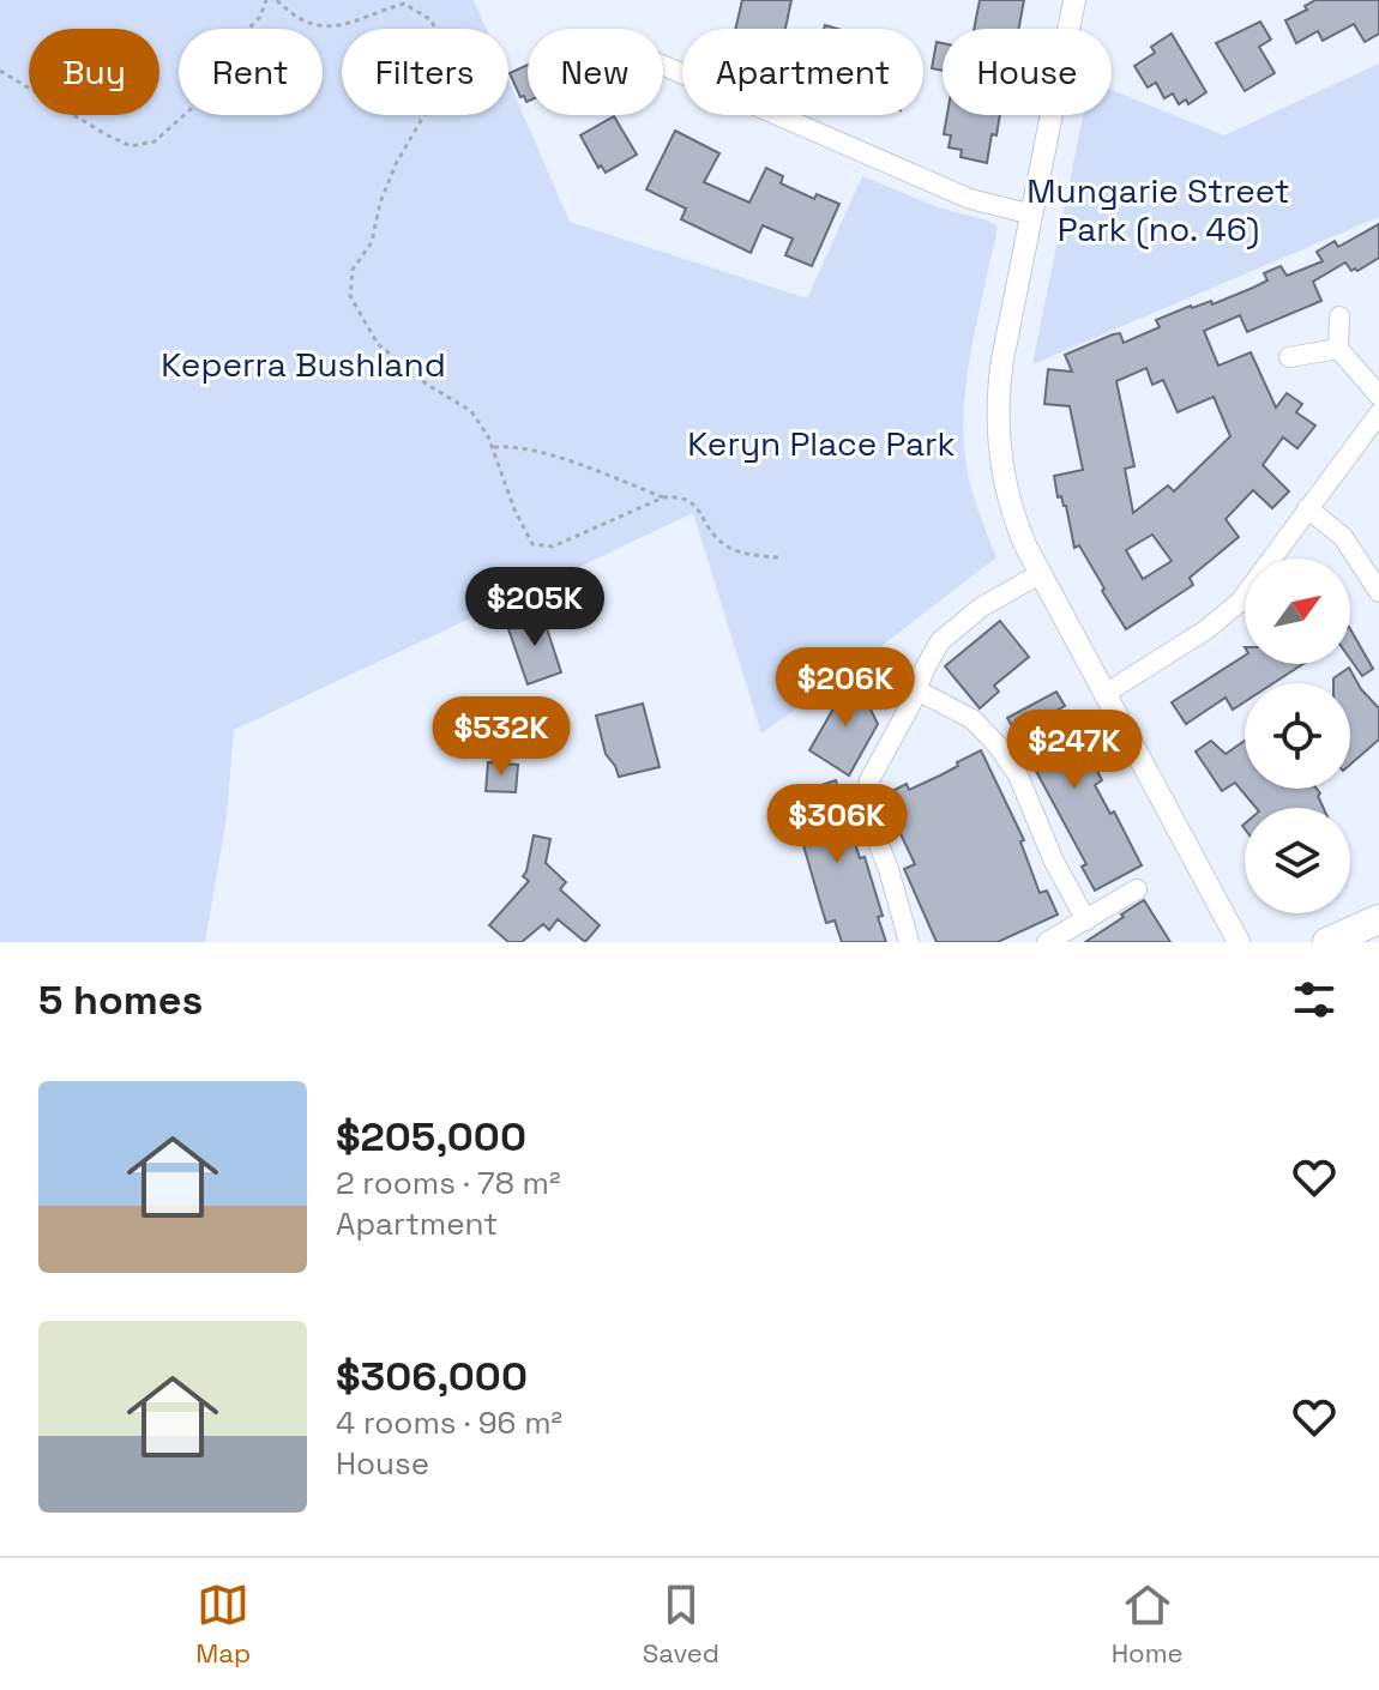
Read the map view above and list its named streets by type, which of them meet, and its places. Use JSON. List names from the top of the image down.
{
  "parks": ["Mungarie Street Park (no. 46)", "Keperra Bushland", "Keryn Place Park"],
  "north": "top right",
  "page": {
    "chip": [
      "Buy",
      "Rent",
      "Filters",
      "New",
      "Apartment",
      "House"
    ],
    "price": [
      "$205K",
      "$206K",
      "$532K",
      "$247K",
      "$306K"
    ],
    "heading": "5 homes",
    "list": [
      {
        "name": "$205,000",
        "note": "2 rooms · 78 m² · Apartment"
      },
      {
        "name": "$306,000",
        "note": "4 rooms · 96 m² · House"
      }
    ],
    "tabs": ["Map", "Saved", "Home"]
  }
}
